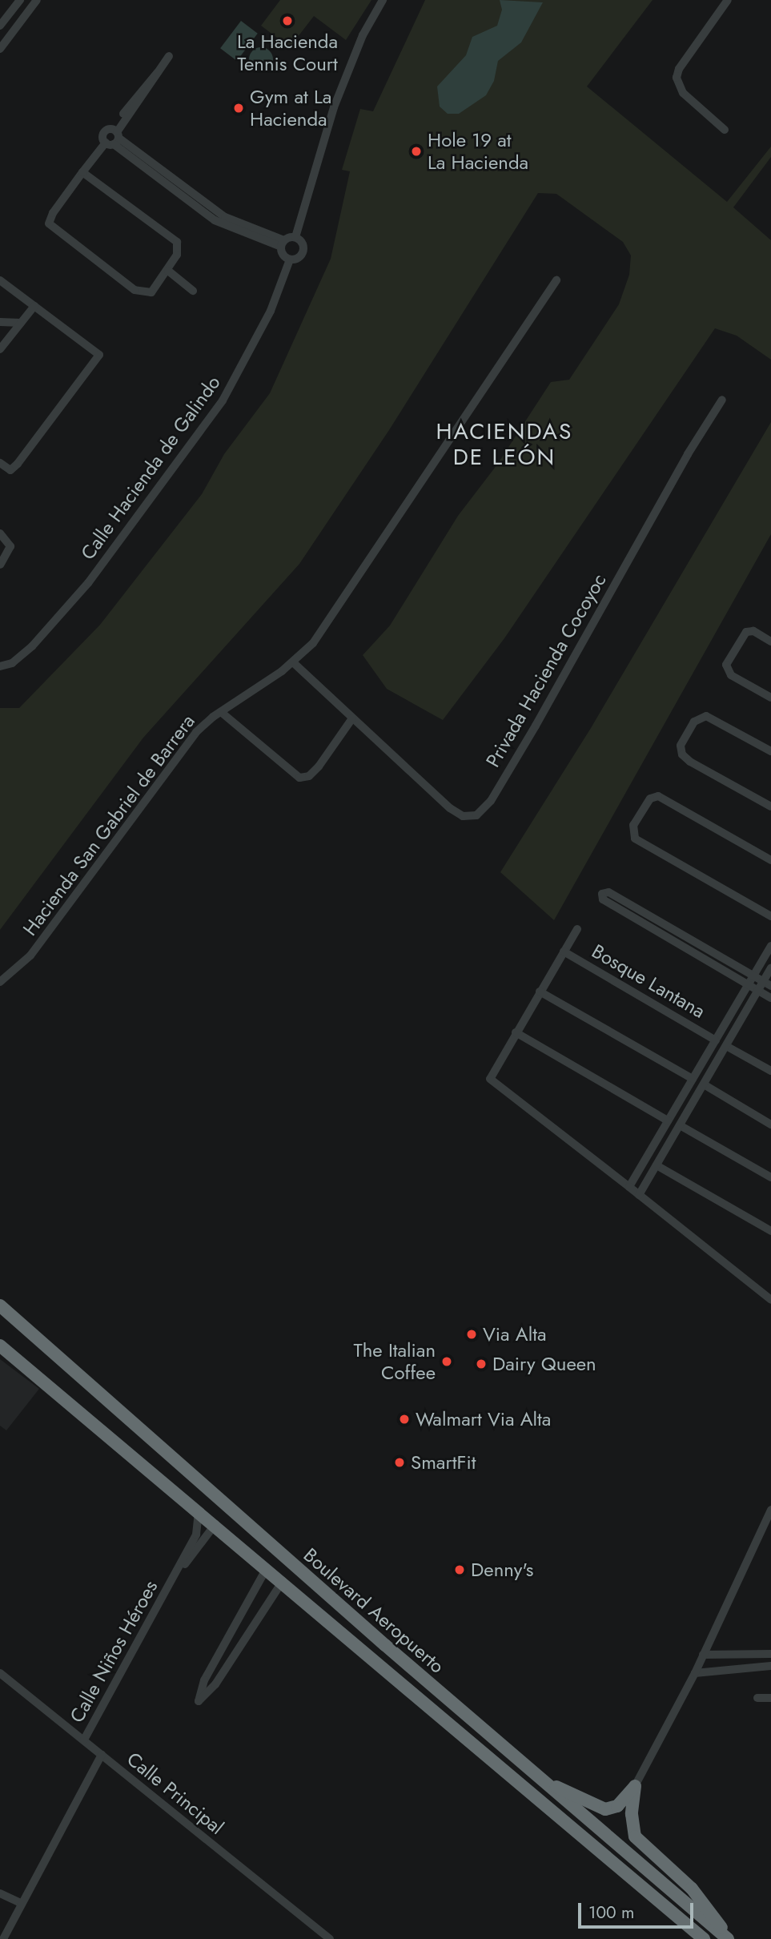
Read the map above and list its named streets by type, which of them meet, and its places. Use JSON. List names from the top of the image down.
{
  "streets": {
    "highway": ["Boulevard Aeropuerto"],
    "street": [
      "Calle Hacienda de Galindo",
      "Privada Hacienda Cocoyoc",
      "Hacienda San Gabriel de Barrera",
      "Bosque Lantana",
      "Calle Niños Héroes",
      "Calle Principal"
    ]
  },
  "crossings": [
    ["Privada Hacienda Cocoyoc", "Hacienda San Gabriel de Barrera"],
    ["Boulevard Aeropuerto", "Calle Niños Héroes"],
    ["Calle Niños Héroes", "Calle Principal"]
  ],
  "districts": ["HACIENDAS DE LEÓN"],
  "places": [
    "La Hacienda Tennis Court",
    "Gym at La Hacienda",
    "Hole 19 at La Hacienda",
    "Via Alta",
    "The Italian Coffee",
    "Dairy Queen",
    "Walmart Via Alta",
    "SmartFit",
    "Denny's"
  ],
  "scale_bar": "100 m"
}
